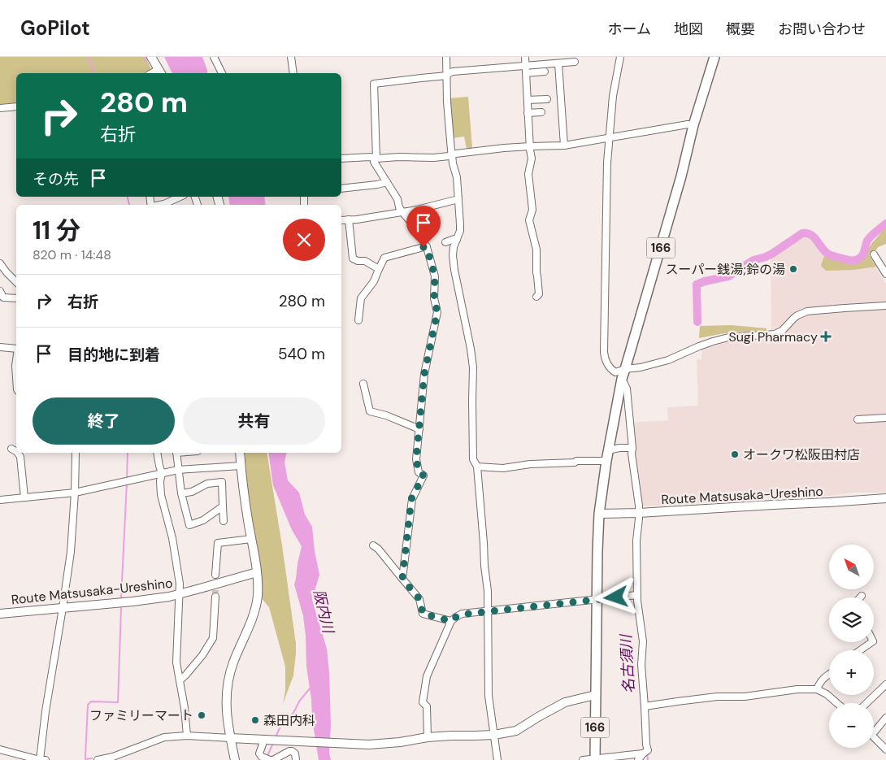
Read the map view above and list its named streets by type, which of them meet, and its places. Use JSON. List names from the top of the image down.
{
  "streets": {
    "highway": ["166"],
    "main road": ["Route Matsusaka-Ureshino"]
  },
  "crossings": [
    ["166", "Route Matsusaka-Ureshino"]
  ],
  "water": ["阪内川", "名古須川"],
  "places": {
    "other": [
      "スーパー銭湯;鈴の湯",
      "オークワ松阪田村店",
      "ファミリーマート",
      "森田内科"
    ],
    "health": ["Sugi Pharmacy"]
  },
  "north": "top left",
  "page": {
    "header": "GoPilot",
    "nav": [
      "ホーム",
      "地図",
      "概要",
      "お問い合わせ"
    ],
    "turn": ["280 m", "右折"],
    "then": "その先",
    "heading": ["11 分", "820 m · 14:48"],
    "list": [
      {
        "name": "右折",
        "value": "280 m"
      },
      {
        "name": "目的地に到着",
        "value": "540 m"
      }
    ],
    "buttons": ["終了", "共有"],
    "map_buttons": ["+", "−"]
  }
}
